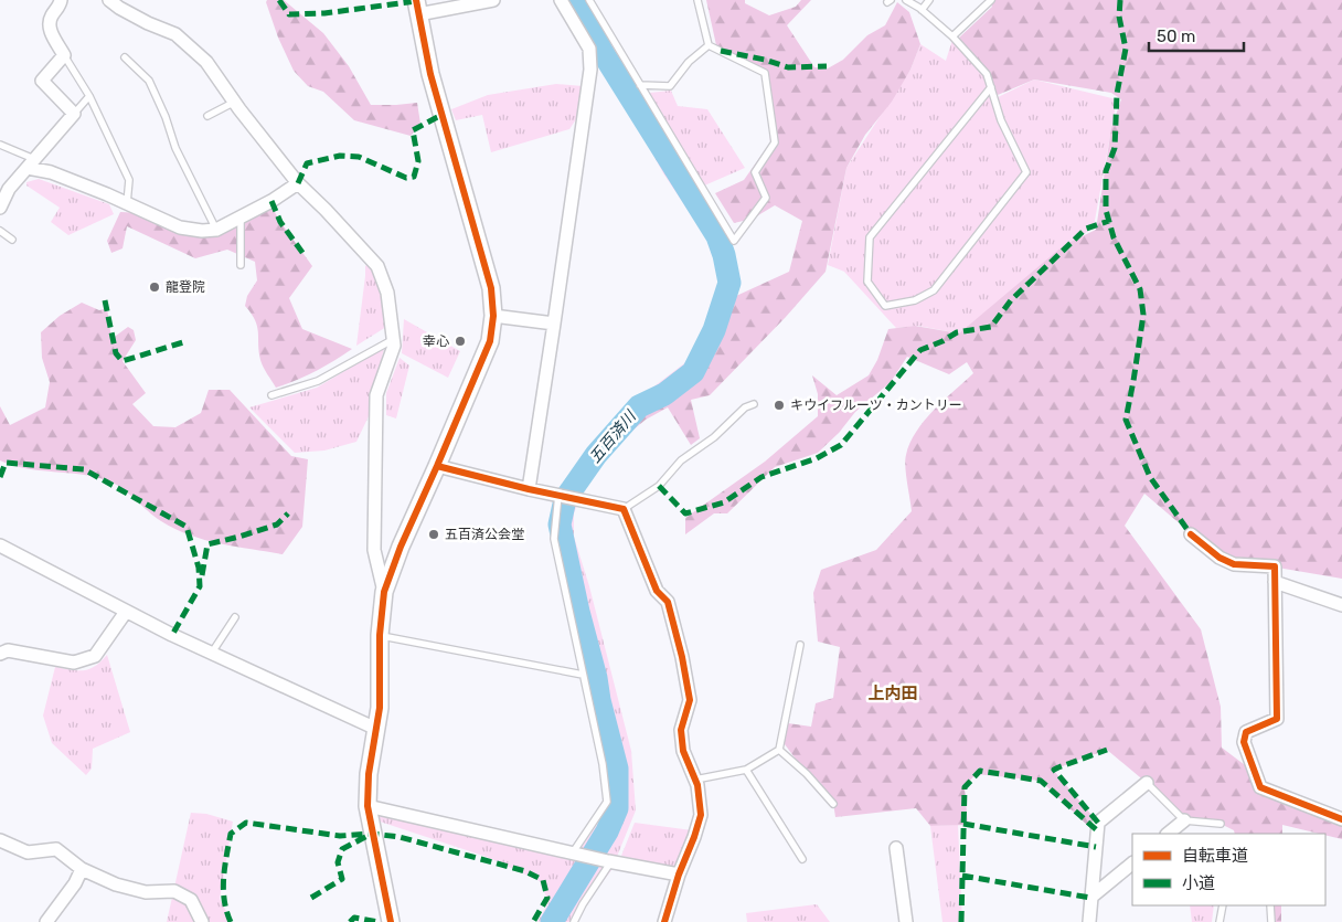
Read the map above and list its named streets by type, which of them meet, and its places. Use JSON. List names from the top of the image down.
{
  "districts": ["上内田"],
  "water": ["五百済川"],
  "places": [
    "龍登院",
    "幸心",
    "キウイフルーツ・カントリー",
    "五百済公会堂"
  ],
  "legend": ["自転車道", "小道"],
  "scale_bar": "50 m"
}
